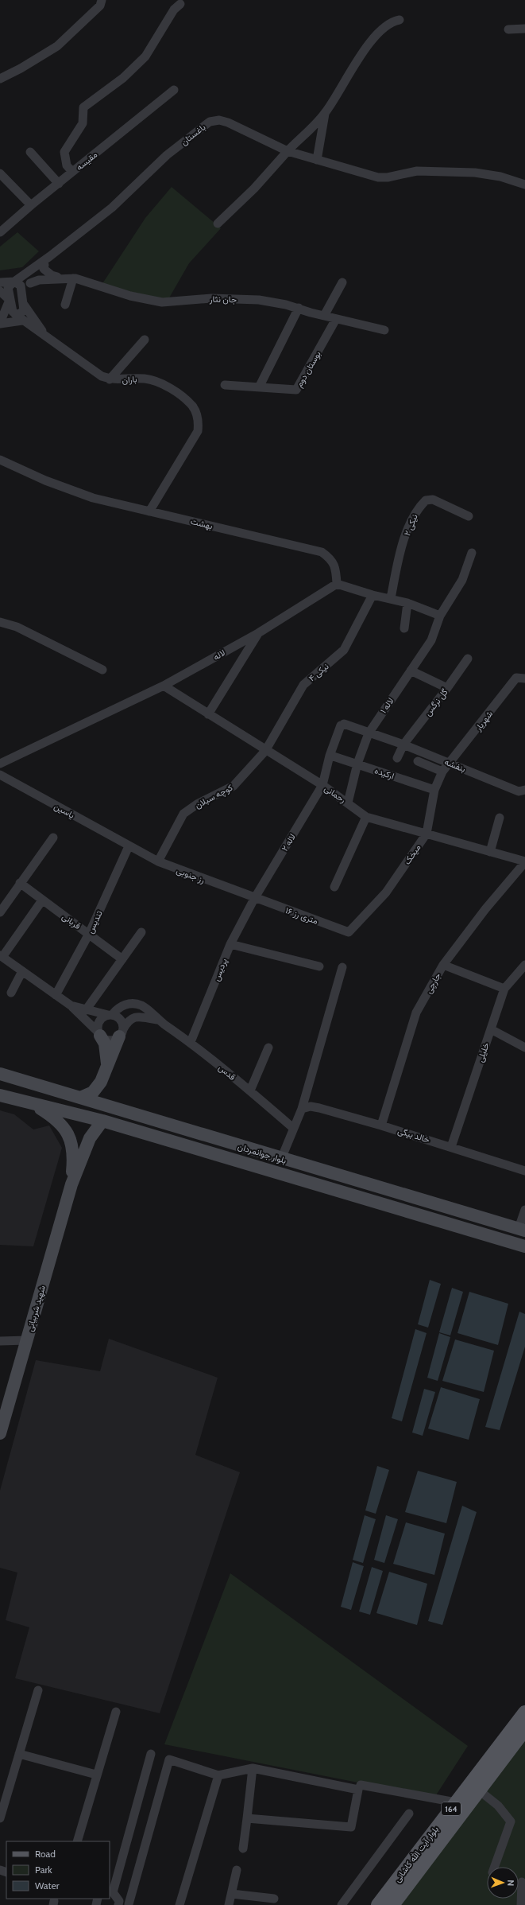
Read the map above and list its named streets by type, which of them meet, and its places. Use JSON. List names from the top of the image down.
{
  "streets": {
    "main road": [
      "بلوار جوانمردان",
      "شهید شربیانی",
      "164",
      "بلوار آیت الله کاشانی"
    ],
    "street": [
      "باغستان",
      "مقیسه",
      "جان نثار",
      "بوستان دوم",
      "باران",
      "بهشت",
      "نیکی ۲",
      "لاله",
      "نیکی ۴",
      "گل نرگس",
      "لاله ۱",
      "شهریار",
      "بنفشه",
      "ارکیده",
      "رحمانی",
      "کوچه سبلان",
      "یاسین",
      "لاله ۲",
      "میخک",
      "رز جنوبی",
      "۱۶ متری رز",
      "قربانی",
      "تندیس",
      "پردیس",
      "جارچی",
      "خلیلی",
      "قدس",
      "خالد بیگی"
    ]
  },
  "crossings": [
    ["جان نثار", "بوستان دوم"],
    ["باران", "بهشت"],
    ["بهشت", "لاله"],
    ["لاله", "رحمانی"],
    ["نیکی ۴", "رحمانی"],
    ["نیکی ۴", "کوچه سبلان"],
    ["گل نرگس", "بنفشه"],
    ["لاله ۱", "بنفشه"],
    ["لاله ۱", "ارکیده"],
    ["لاله ۱", "رحمانی"],
    ["شهریار", "بنفشه"],
    ["شهریار", "میخک"],
    ["بنفشه", "لاله ۲"],
    ["بنفشه", "میخک"],
    ["ارکیده", "میخک"],
    ["رحمانی", "کوچه سبلان"],
    ["رحمانی", "لاله ۲"],
    ["رحمانی", "میخک"],
    ["رحمانی", "جارچی"],
    ["کوچه سبلان", "رز جنوبی"],
    ["یاسین", "رز جنوبی"],
    ["یاسین", "تندیس"],
    ["لاله ۲", "رز جنوبی"],
    ["لاله ۲", "۱۶ متری رز"],
    ["لاله ۲", "پردیس"],
    ["میخک", "۱۶ متری رز"],
    ["رز جنوبی", "۱۶ متری رز"],
    ["رز جنوبی", "تندیس"],
    ["رز جنوبی", "پردیس"],
    ["۱۶ متری رز", "پردیس"],
    ["قربانی", "تندیس"],
    ["پردیس", "قدس"],
    ["جارچی", "خالد بیگی"],
    ["خلیلی", "خالد بیگی"],
    ["بلوار جوانمردان", "شهید شربیانی"]
  ],
  "legend": ["Road", "Park", "Water"],
  "north": "right"
}
